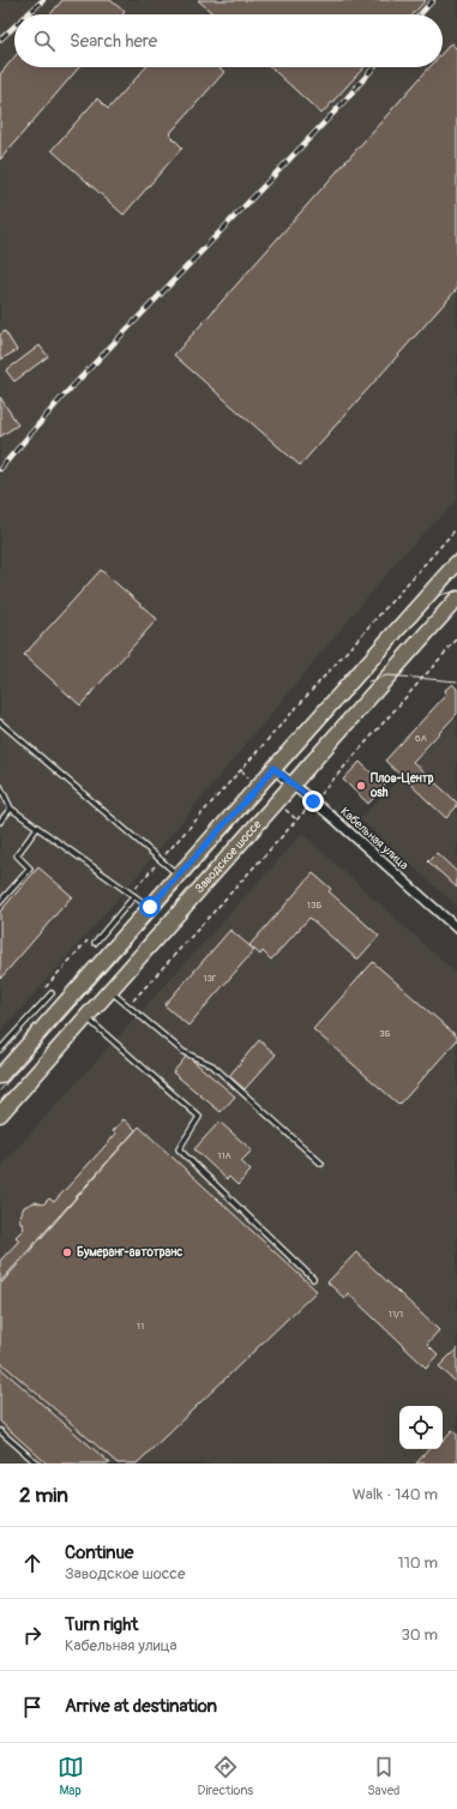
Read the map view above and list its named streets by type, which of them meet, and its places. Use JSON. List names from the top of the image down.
{
  "streets": {
    "main road": ["Заводское шоссе"],
    "street": ["Кабельная улица"]
  },
  "crossings": [
    ["Кабельная улица", "Заводское шоссе"]
  ],
  "places": ["Плов-Центр osh", "Бумеранг-автотранс"],
  "house_numbers": [
    "6А",
    "13Б",
    "13Г",
    "3Б",
    "11А",
    "11/1",
    "11"
  ],
  "page": {
    "search": "Search here",
    "heading": ["2 min", "Walk · 140 m"],
    "list": [
      ["Continue", "Заводское шоссе", "110 m"],
      ["Turn right", "Кабельная улица", "30 m"],
      "Arrive at destination"
    ],
    "nav": ["Map", "Directions", "Saved"]
  }
}
